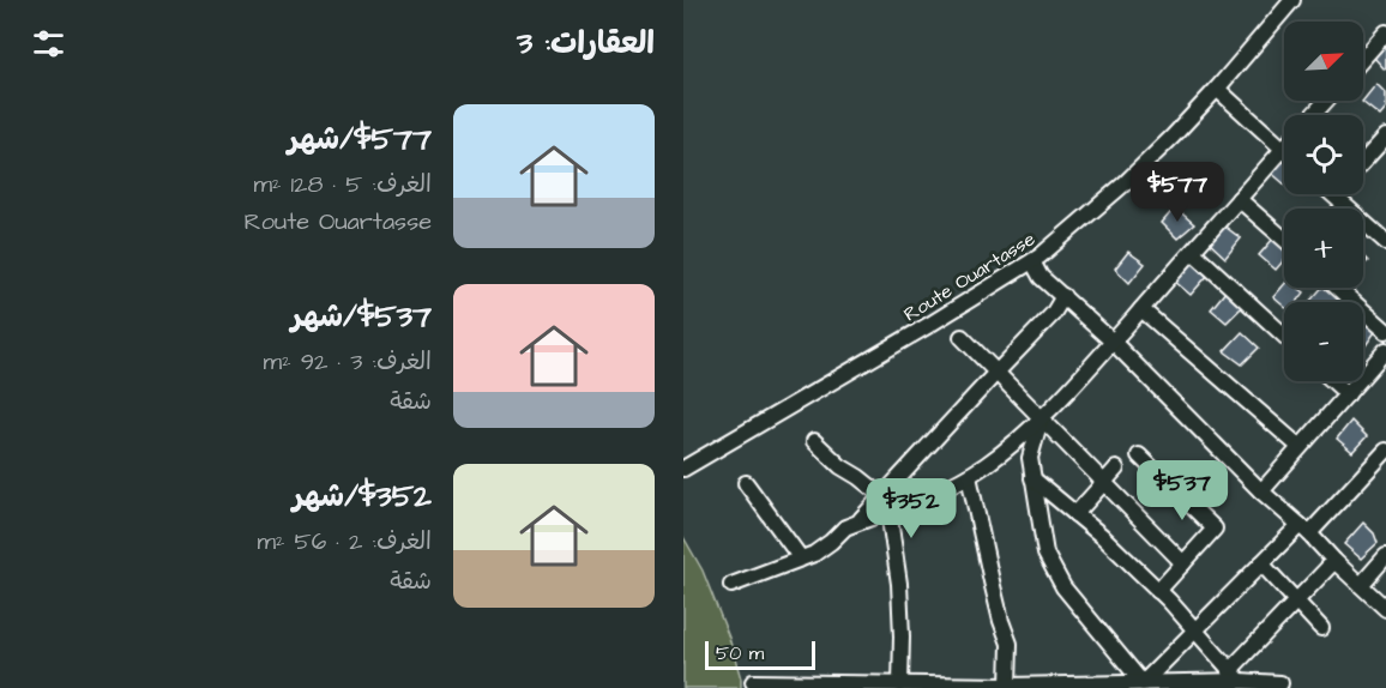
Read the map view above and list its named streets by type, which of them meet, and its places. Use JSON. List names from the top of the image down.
{
  "streets": {
    "street": ["Route Ouartasse"]
  },
  "scale_bar": "50 m",
  "north": "top right",
  "page": {
    "heading": "العقارات: 3",
    "map_buttons": ["+", "−"],
    "list": [
      {
        "name": "$577/شهر",
        "note": "الغرف: 5 · 128 m² · Route Ouartasse"
      },
      {
        "name": "$537/شهر",
        "note": "الغرف: 3 · 92 m² · شقة"
      },
      {
        "name": "$352/شهر",
        "note": "الغرف: 2 · 56 m² · شقة"
      }
    ],
    "price": ["$577", "$537", "$352"],
    "scale": "50 m"
  }
}
